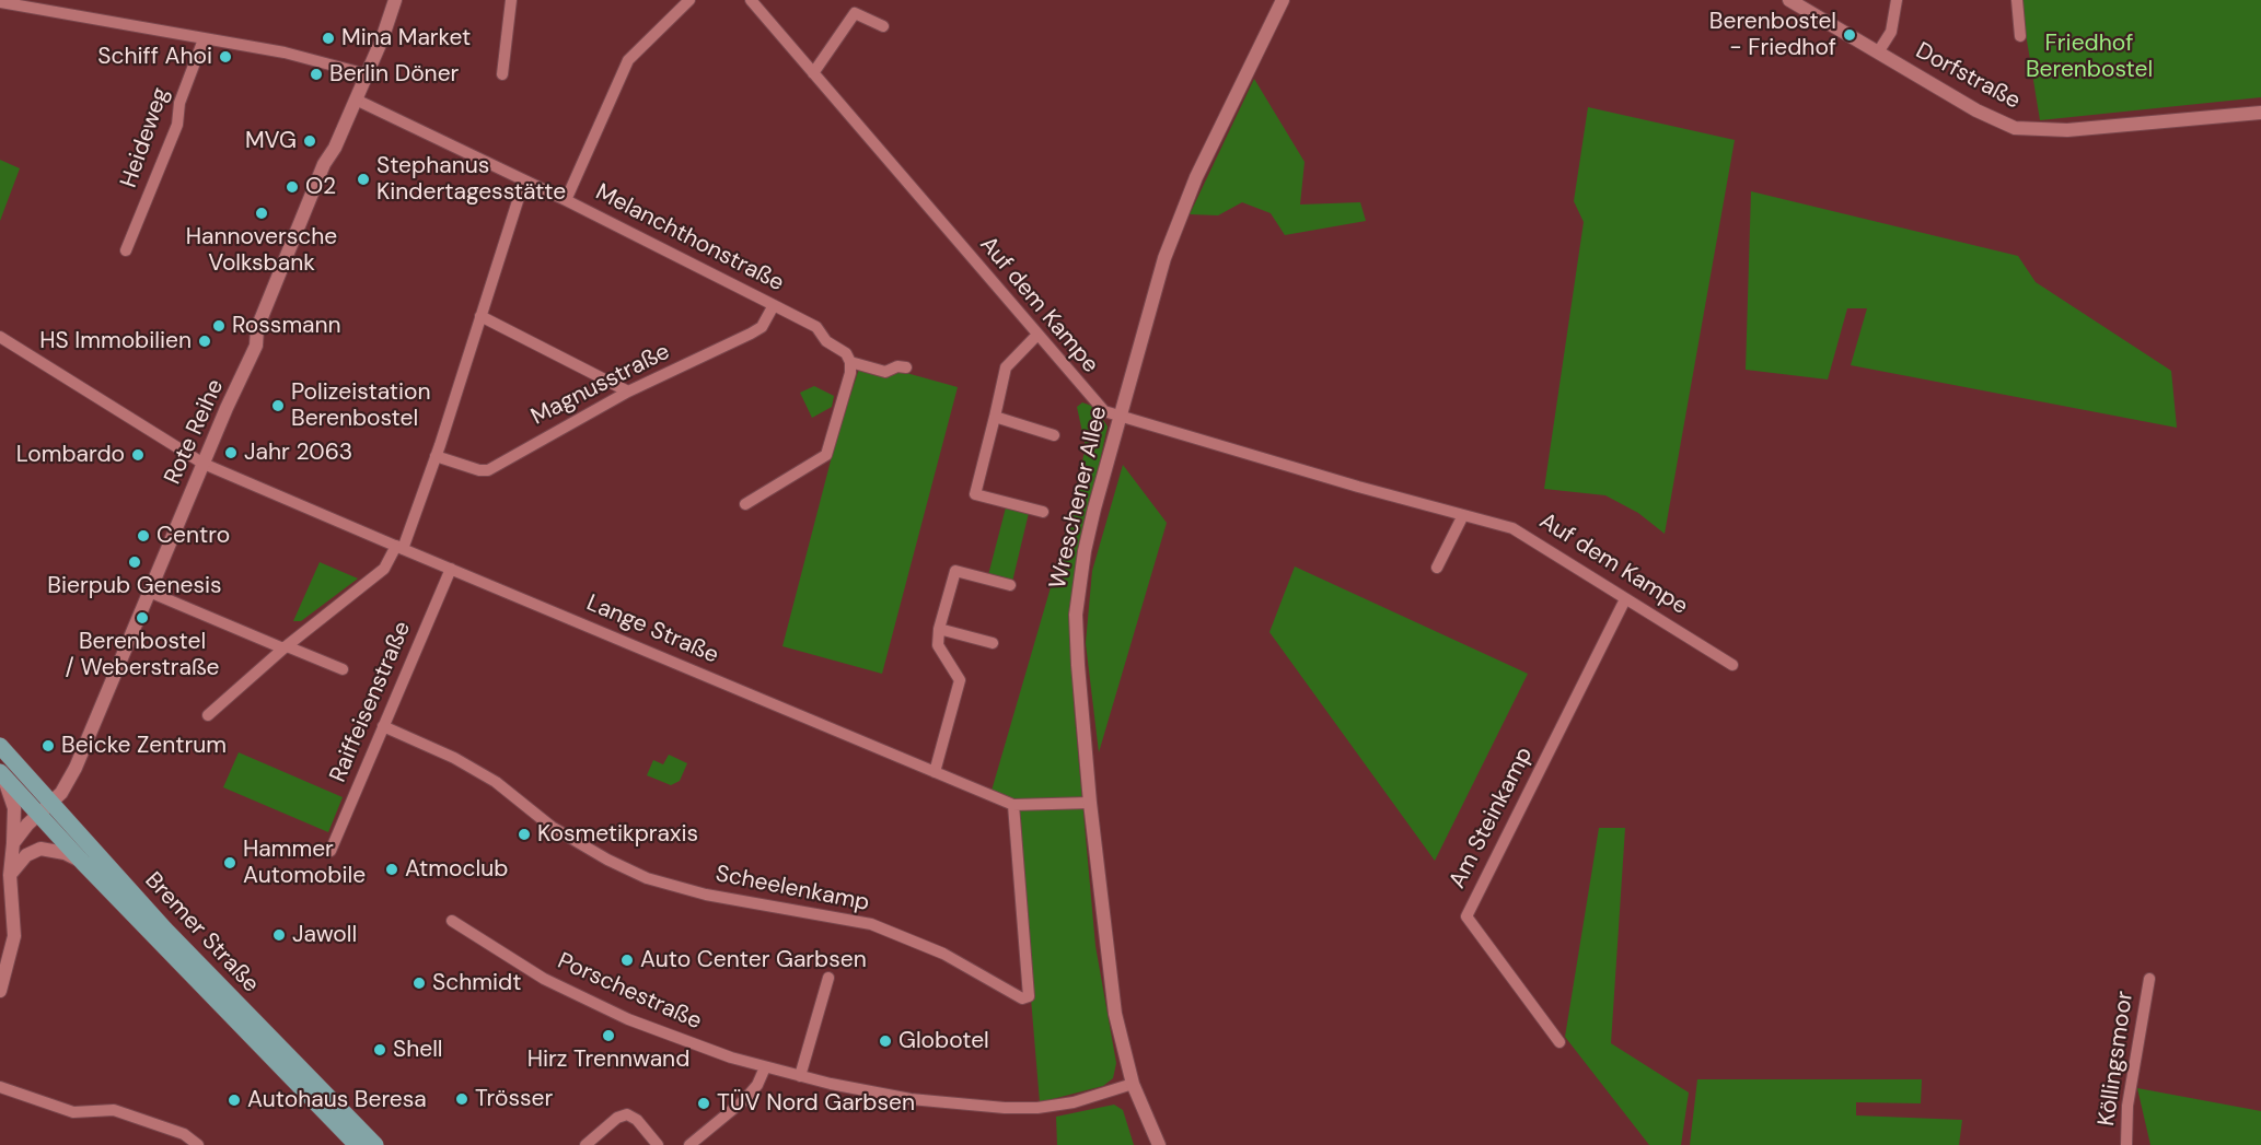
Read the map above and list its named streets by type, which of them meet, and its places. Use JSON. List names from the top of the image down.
{
  "streets": {
    "main road": ["Bremer Straße"],
    "street": [
      "Dorfstraße",
      "Heideweg",
      "Melanchthonstraße",
      "Auf dem Kampe",
      "Magnusstraße",
      "Rote Reihe",
      "Wreschener Allee",
      "Lange Straße",
      "Raiffeisenstraße",
      "Am Steinkamp",
      "Scheelenkamp",
      "Porschestraße",
      "Köllingsmoor"
    ]
  },
  "crossings": [
    ["Melanchthonstraße", "Magnusstraße"],
    ["Melanchthonstraße", "Rote Reihe"],
    ["Auf dem Kampe", "Wreschener Allee"],
    ["Auf dem Kampe", "Am Steinkamp"],
    ["Rote Reihe", "Lange Straße"],
    ["Rote Reihe", "Bremer Straße"],
    ["Wreschener Allee", "Lange Straße"],
    ["Wreschener Allee", "Porschestraße"],
    ["Lange Straße", "Raiffeisenstraße"],
    ["Lange Straße", "Scheelenkamp"],
    ["Raiffeisenstraße", "Scheelenkamp"]
  ],
  "parks": ["Friedhof Berenbostel"],
  "places": [
    "Berenbostel - Friedhof",
    "Mina Market",
    "Schiff Ahoi",
    "Berlin Döner",
    "MVG",
    "Stephanus Kindertagesstätte",
    "O2",
    "Hannoversche Volksbank",
    "Rossmann",
    "HS Immobilien",
    "Polizeistation Berenbostel",
    "Jahr 2063",
    "Lombardo",
    "Centro",
    "Bierpub Genesis",
    "Berenbostel / Weberstraße",
    "Beicke Zentrum",
    "Kosmetikpraxis",
    "Hammer Automobile",
    "Atmoclub",
    "Jawoll",
    "Auto Center Garbsen",
    "Schmidt",
    "Hirz Trennwand",
    "Globotel",
    "Shell",
    "Trösser",
    "Autohaus Beresa",
    "TÜV Nord Garbsen"
  ]
}
